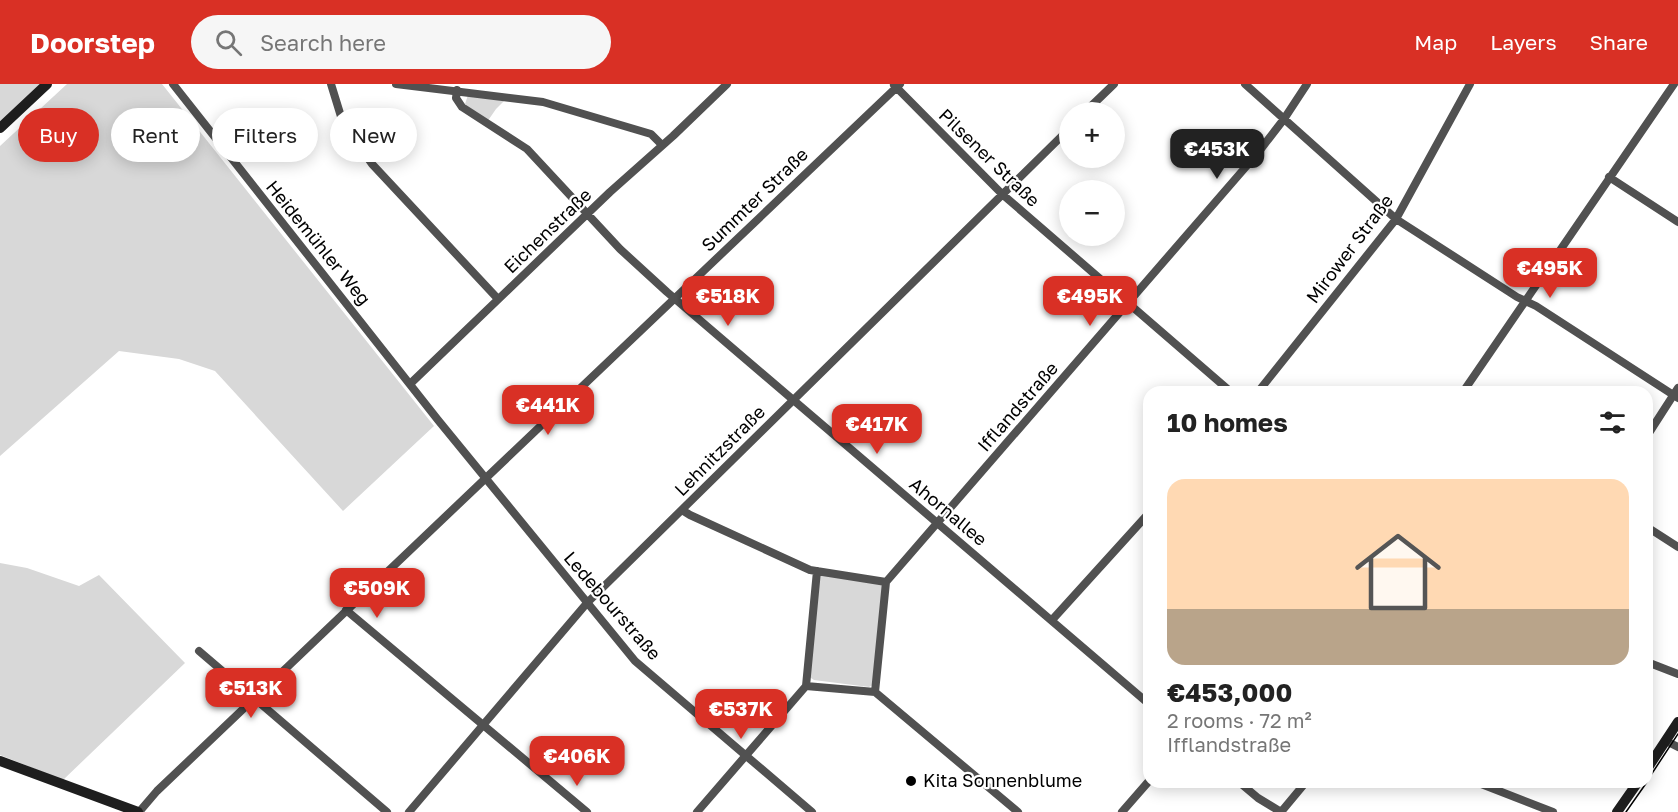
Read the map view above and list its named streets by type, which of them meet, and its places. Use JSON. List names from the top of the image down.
{
  "streets": {
    "street": [
      "Pilsener Straße",
      "Summter Straße",
      "Eichenstraße",
      "Heidemühler Weg",
      "Mirower Straße",
      "Ifflandstraße",
      "Lehnitzstraße",
      "Ahornallee",
      "Ledebourstraße"
    ]
  },
  "crossings": [
    ["Pilsener Straße", "Summter Straße"],
    ["Pilsener Straße", "Ifflandstraße"],
    ["Pilsener Straße", "Lehnitzstraße"],
    ["Summter Straße", "Ahornallee"],
    ["Summter Straße", "Ledebourstraße"],
    ["Eichenstraße", "Heidemühler Weg"],
    ["Eichenstraße", "Ahornallee"],
    ["Heidemühler Weg", "Ledebourstraße"],
    ["Ifflandstraße", "Ahornallee"],
    ["Lehnitzstraße", "Ahornallee"],
    ["Lehnitzstraße", "Ledebourstraße"]
  ],
  "places": ["Kita Sonnenblume"],
  "page": {
    "header": "Doorstep",
    "search": "Search here",
    "nav": ["Map", "Layers", "Share"],
    "map_buttons": ["+", "−"],
    "chip": [
      "Buy",
      "Rent",
      "Filters",
      "New"
    ],
    "price": [
      "€453K",
      "€495K",
      "€518K",
      "€495K",
      "€441K",
      "€417K",
      "€509K",
      "€513K",
      "€537K",
      "€406K"
    ],
    "heading": "10 homes",
    "list": [
      {
        "name": "€453,000",
        "note": "2 rooms · 72 m² · Ifflandstraße"
      }
    ]
  }
}
